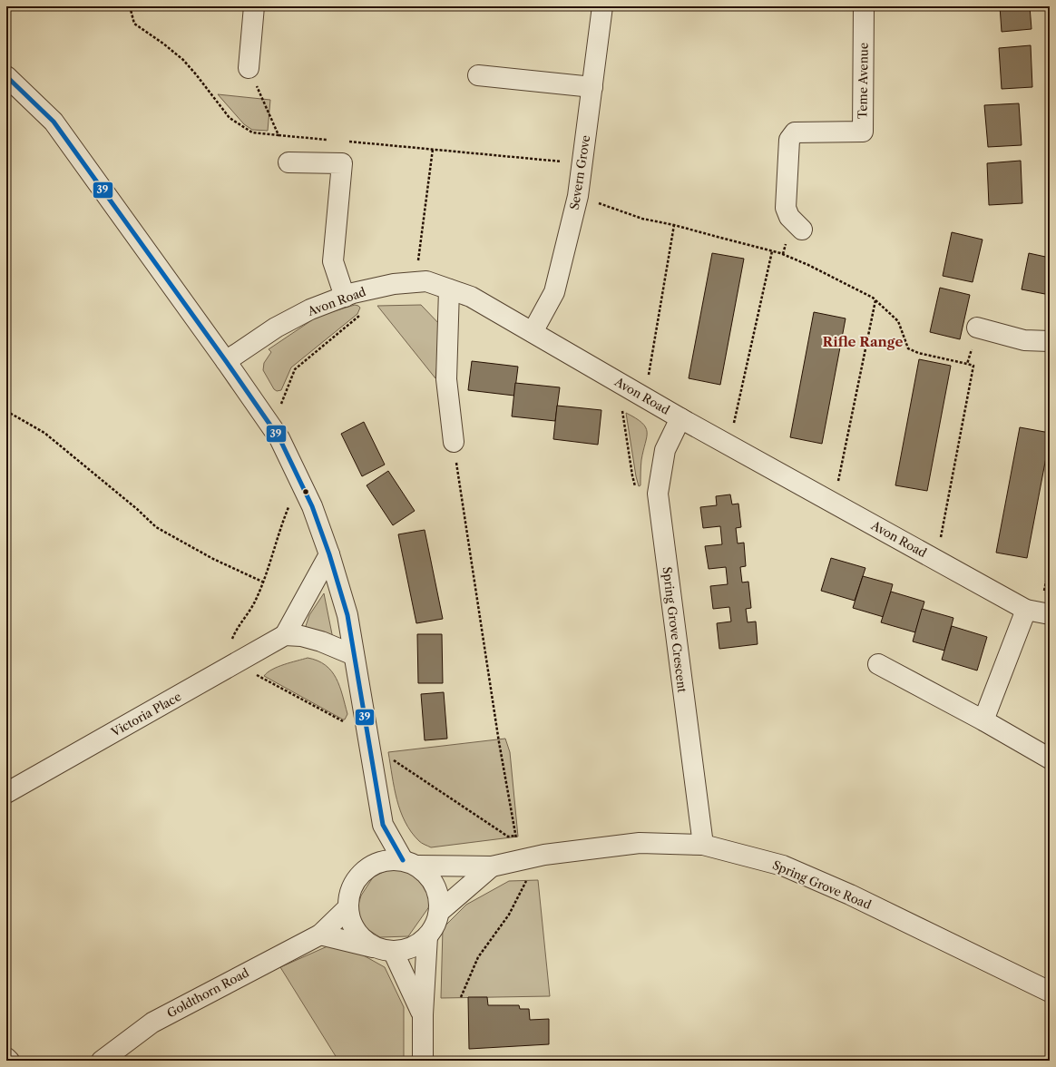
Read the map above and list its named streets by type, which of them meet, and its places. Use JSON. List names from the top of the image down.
{
  "streets": {
    "street": [
      "Teme Avenue",
      "Severn Grove",
      "Avon Road",
      "Spring Grove Crescent",
      "Victoria Place",
      "Spring Grove Road",
      "Goldthorn Road"
    ]
  },
  "crossings": [
    ["Severn Grove", "Avon Road"],
    ["Avon Road", "Spring Grove Crescent"],
    ["Spring Grove Crescent", "Spring Grove Road"],
    ["Spring Grove Road", "Goldthorn Road"]
  ],
  "districts": ["Rifle Range"],
  "lines": ["transit line 39"]
}
